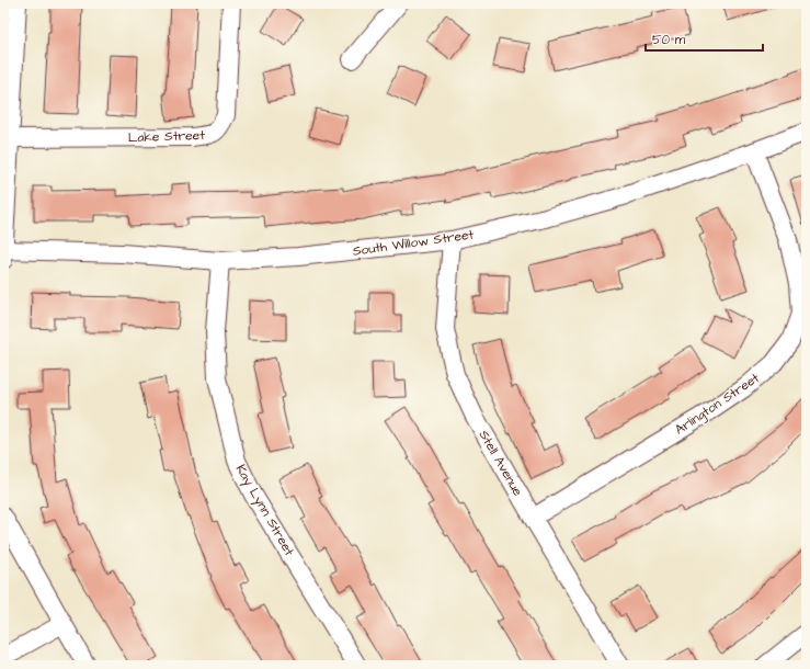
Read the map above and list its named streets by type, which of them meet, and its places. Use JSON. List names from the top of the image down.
{
  "streets": {
    "street": [
      "Lake Street",
      "South Willow Street",
      "Arlington Street",
      "Stell Avenue",
      "Kay Lynn Street"
    ]
  },
  "crossings": [
    ["South Willow Street", "Arlington Street"],
    ["South Willow Street", "Stell Avenue"],
    ["South Willow Street", "Kay Lynn Street"],
    ["Arlington Street", "Stell Avenue"]
  ],
  "scale_bar": "50 m"
}
